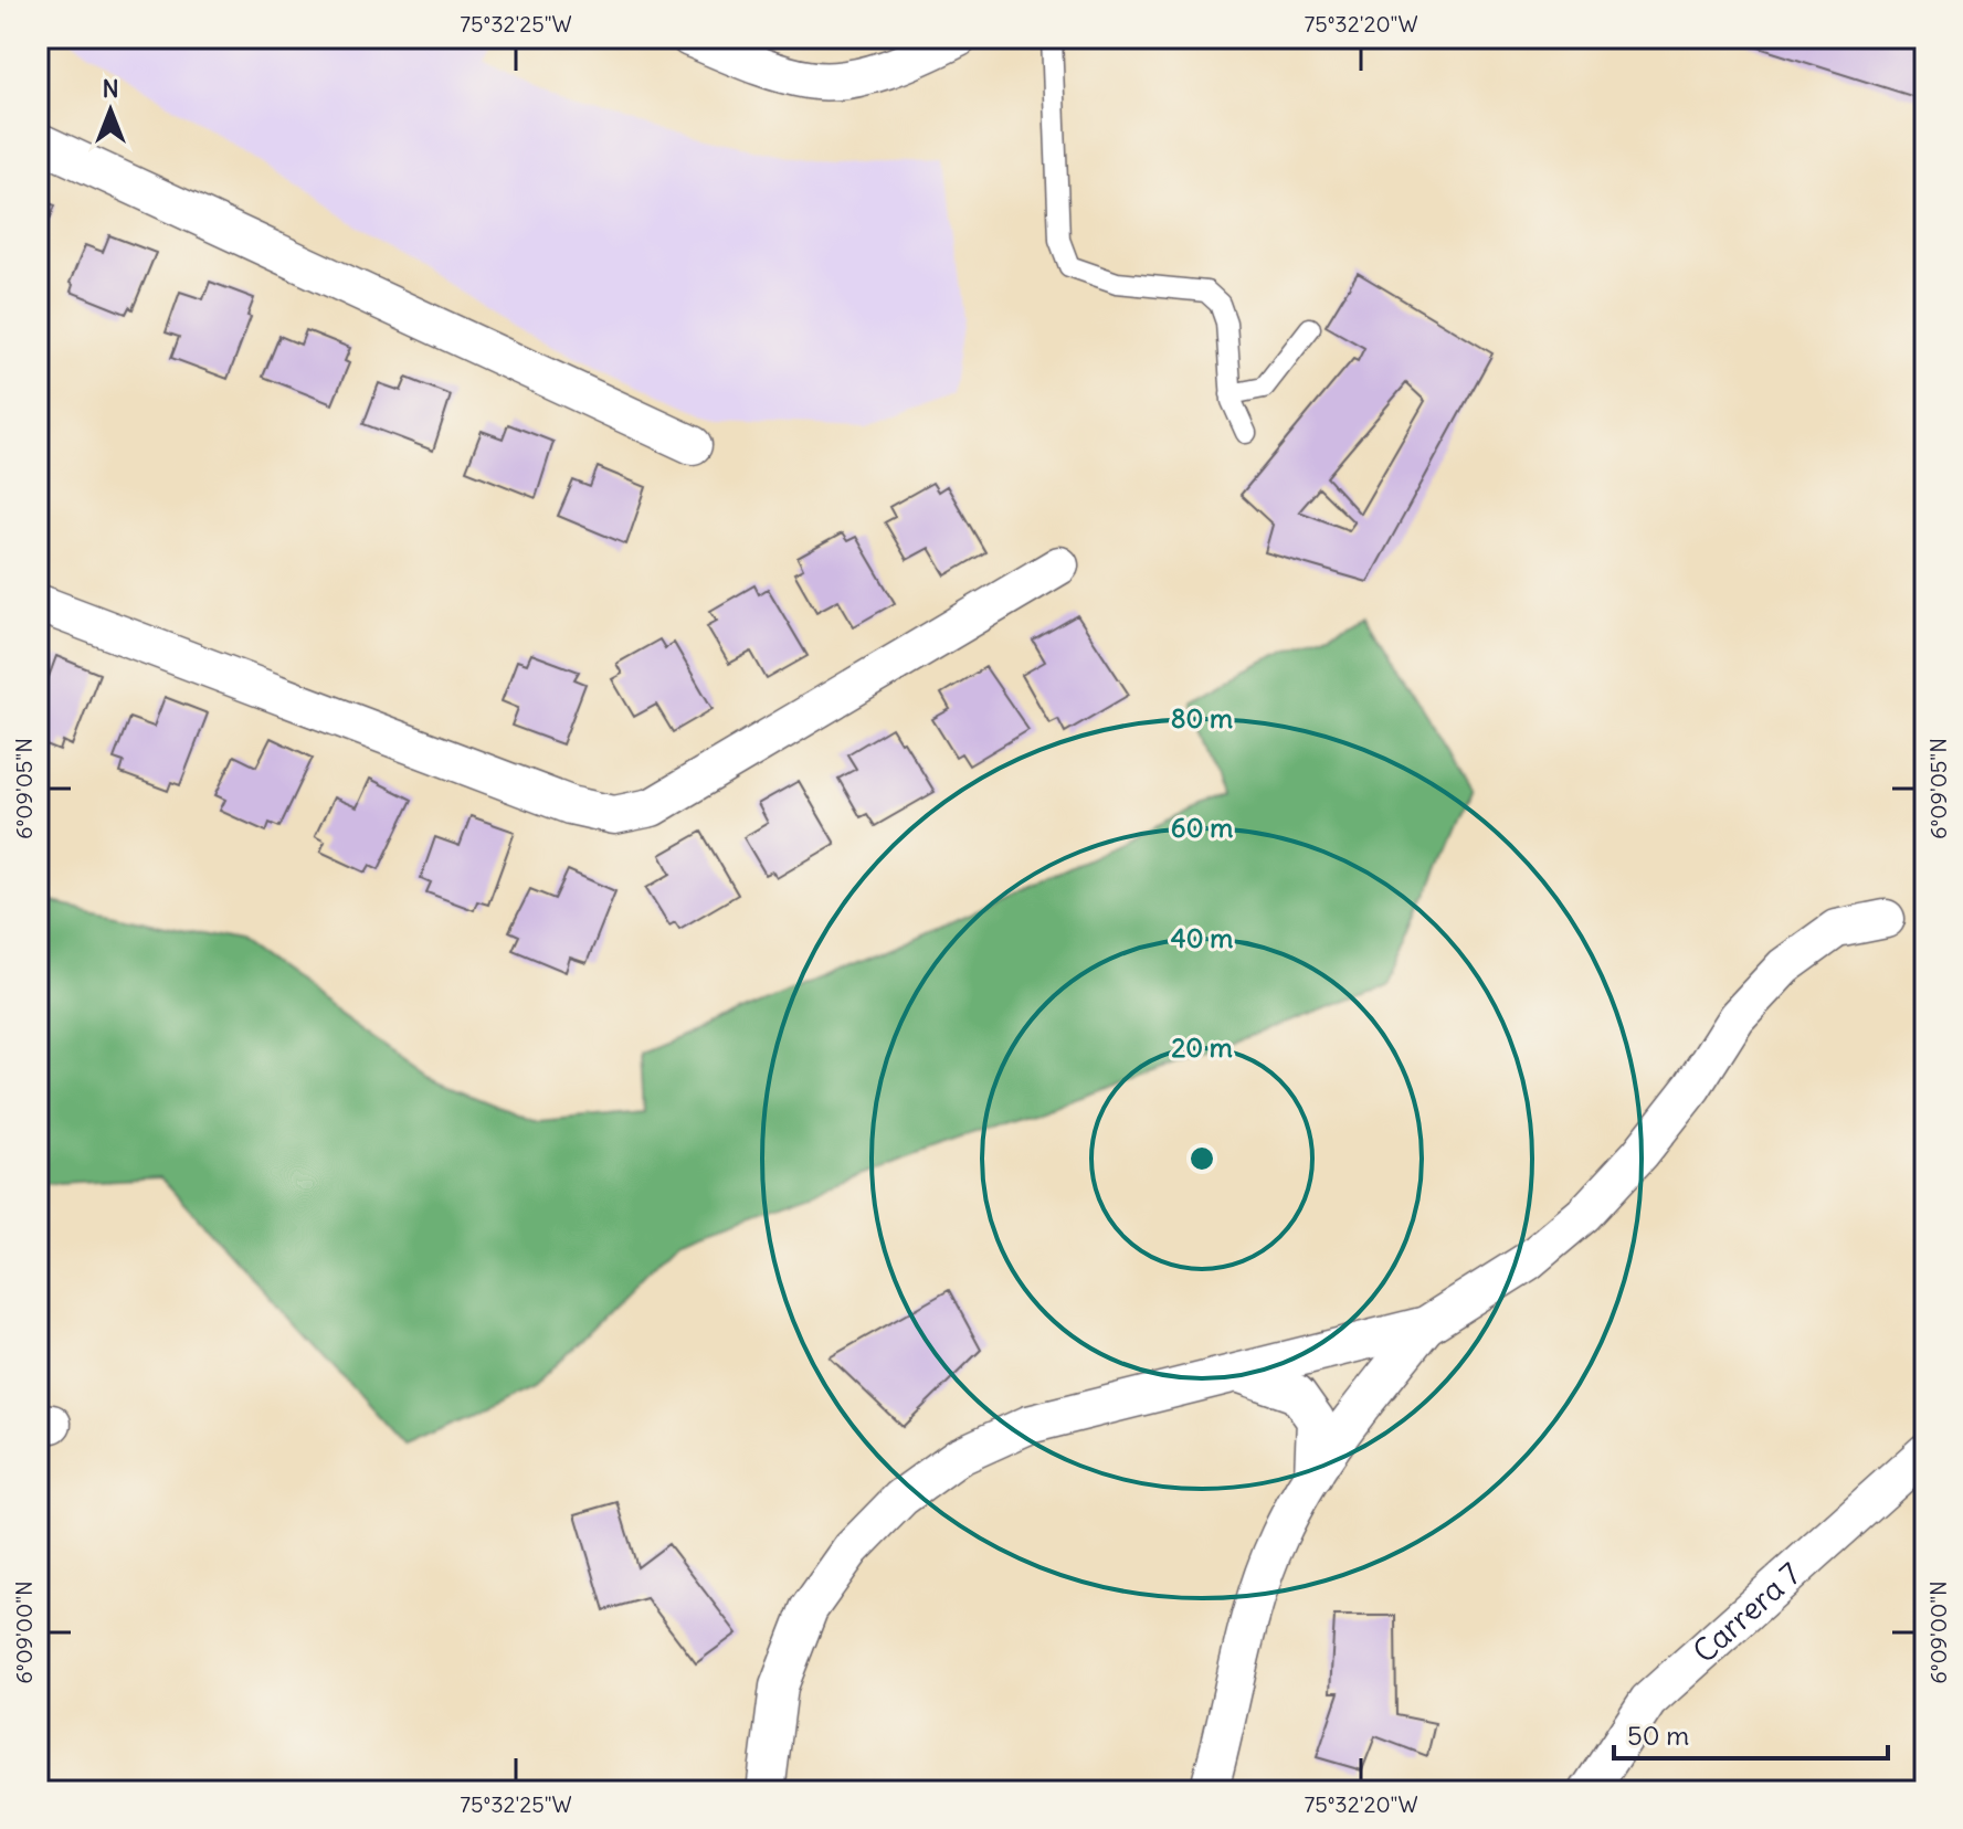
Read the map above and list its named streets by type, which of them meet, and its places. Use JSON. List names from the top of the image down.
{
  "streets": {
    "street": ["Carrera 7"]
  },
  "scale_bar": "50 m",
  "north": "top",
  "coordinates": [
    "75°32'25\"W",
    "75°32'20\"W",
    "6°09'05\"N",
    "6°09'00\"N"
  ],
  "rings": [
    "80 m",
    "60 m",
    "40 m",
    "20 m"
  ]
}
